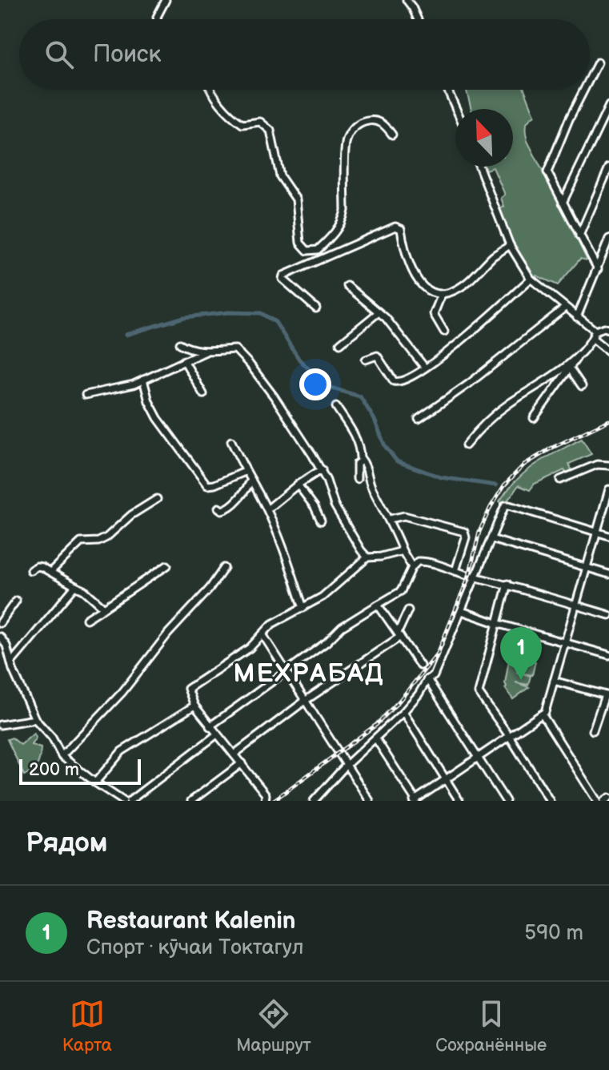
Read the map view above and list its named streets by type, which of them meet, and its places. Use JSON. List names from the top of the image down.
{
  "districts": ["МЕХРАБАД"],
  "scale_bar": "200 m",
  "north": "top left",
  "page": {
    "search": "Поиск",
    "pins": "1",
    "scale": "200 m",
    "heading": "Рядом",
    "list": [
      {
        "mark": "1",
        "name": "Restaurant Kalenin",
        "note": "Спорт · кӯчаи Токтагул",
        "value": "590 m"
      }
    ],
    "nav": ["Карта", "Маршрут", "Сохранённые"]
  }
}
